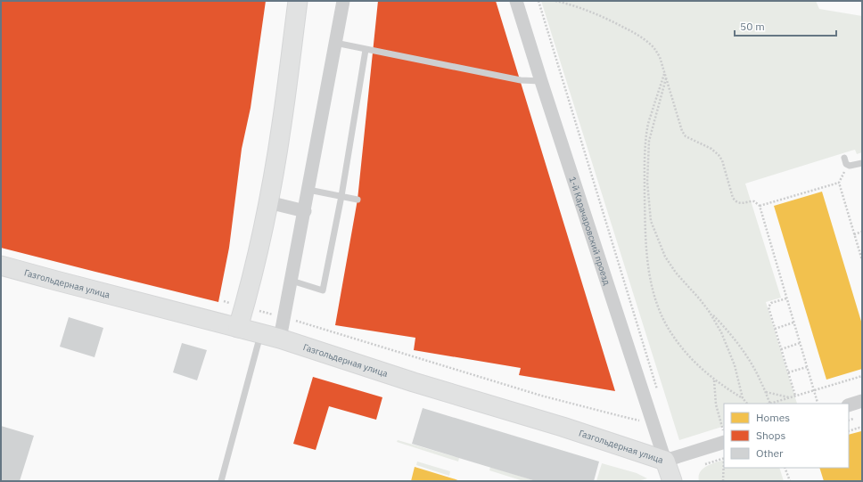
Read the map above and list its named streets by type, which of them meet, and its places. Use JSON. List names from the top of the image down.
{
  "streets": {
    "street": ["1-й Карачаровский проезд", "Газгольдерная улица"]
  },
  "crossings": [
    ["1-й Карачаровский проезд", "Газгольдерная улица"]
  ],
  "legend": ["Homes", "Shops", "Other"],
  "scale_bar": "50 m"
}
